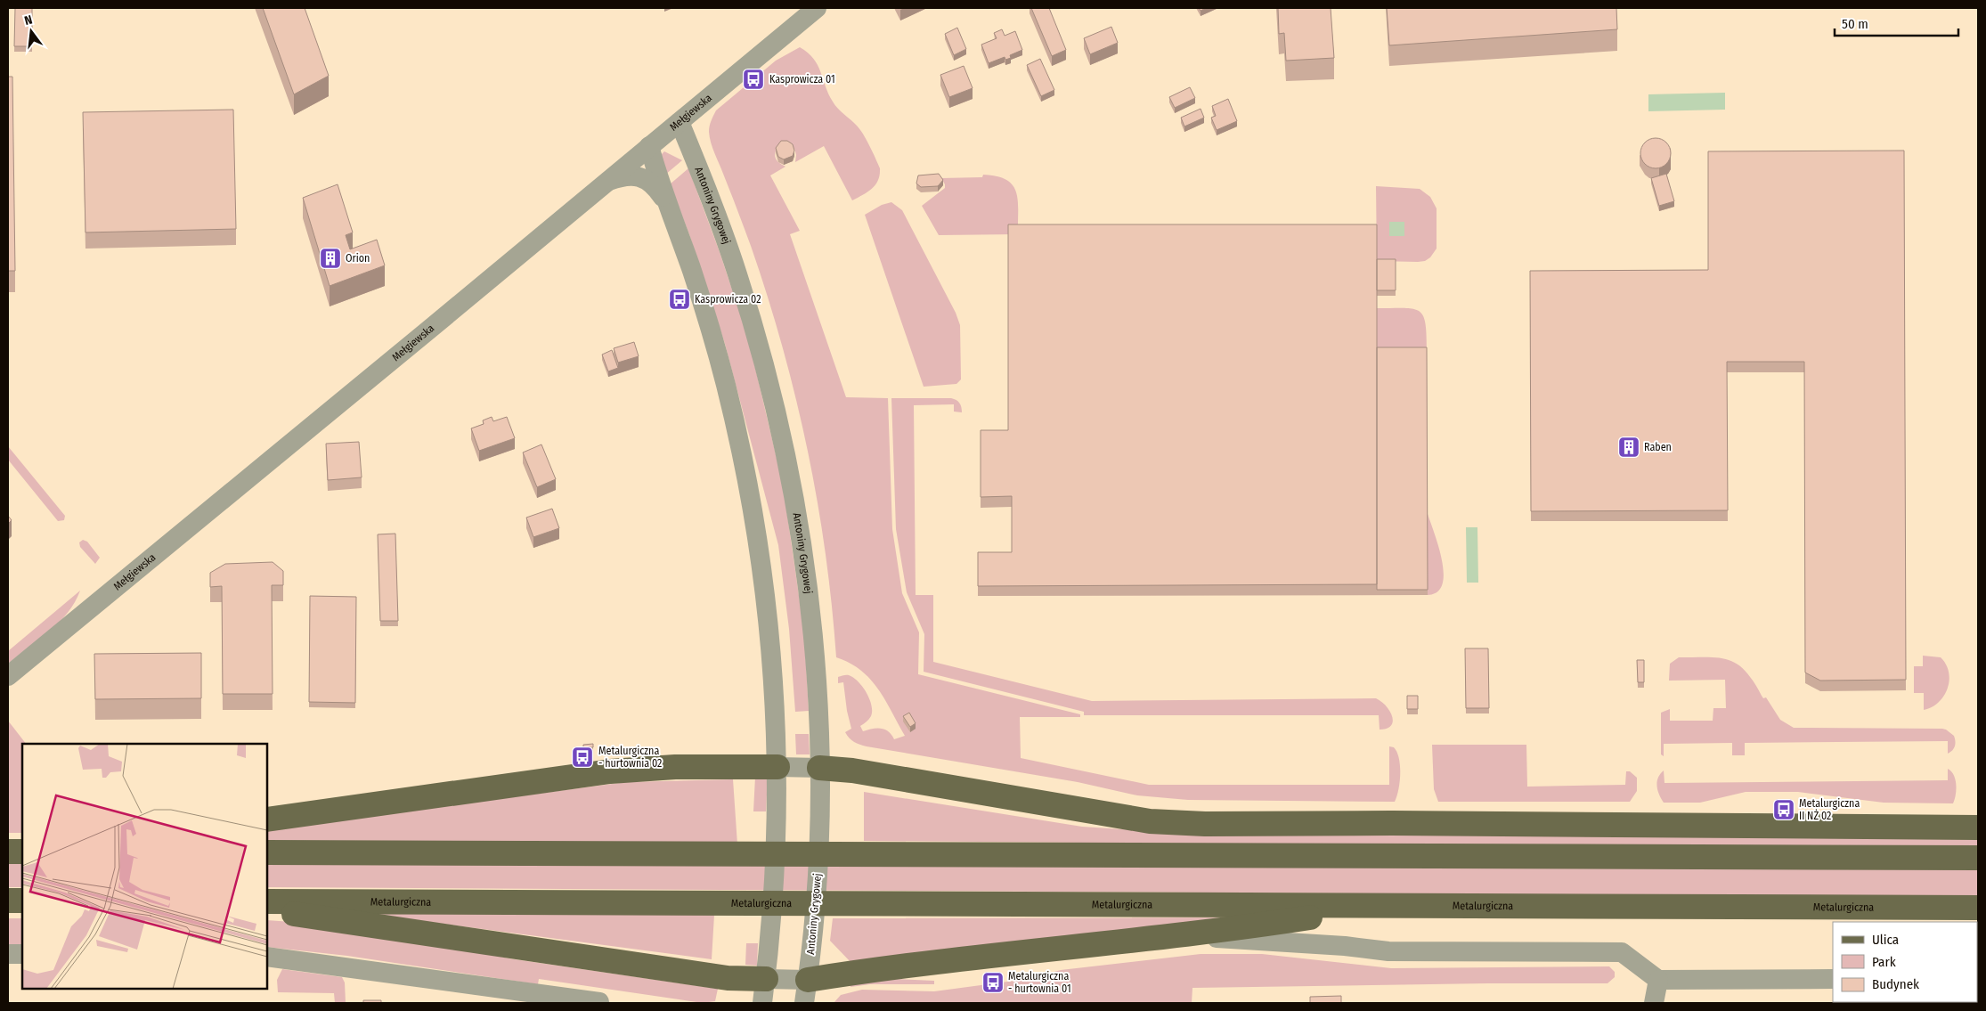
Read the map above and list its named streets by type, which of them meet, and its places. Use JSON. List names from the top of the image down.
{
  "streets": {
    "main road": ["Metalurgiczna"],
    "street": ["Mełgiewska", "Antoniny Grygowej"]
  },
  "crossings": [
    ["Mełgiewska", "Antoniny Grygowej"]
  ],
  "places": {
    "bus stop": [
      "Kasprowicza 01",
      "Kasprowicza 02",
      "Metalurgiczna - hurtownia 02",
      "Metalurgiczna II NŻ 02",
      "Metalurgiczna - hurtownia 01"
    ],
    "building": ["Orion", "Raben"]
  },
  "legend": ["Ulica", "Park", "Budynek"],
  "scale_bar": "50 m",
  "north": "top"
}
